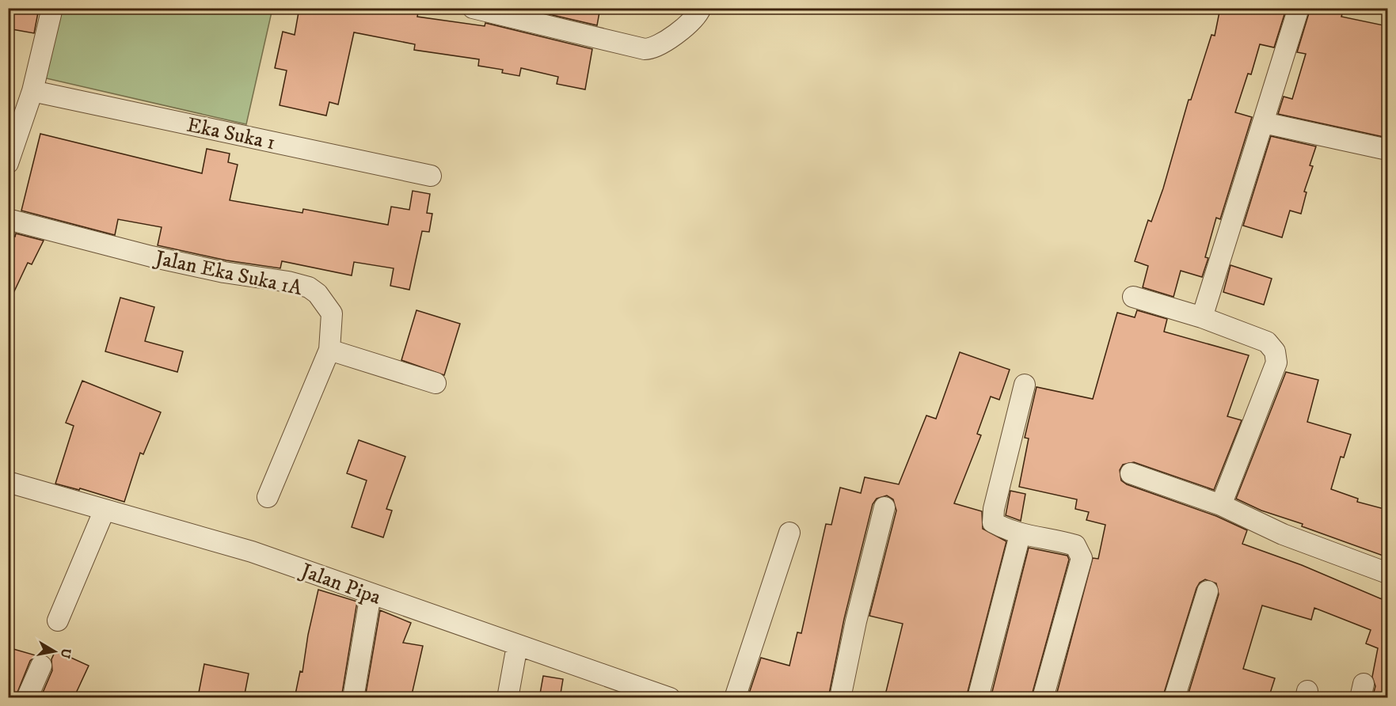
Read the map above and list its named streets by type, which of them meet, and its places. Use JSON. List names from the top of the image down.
{
  "streets": {
    "street": ["Eka Suka 1", "Jalan Eka Suka 1A", "Jalan Pipa"]
  },
  "north": "right"
}
